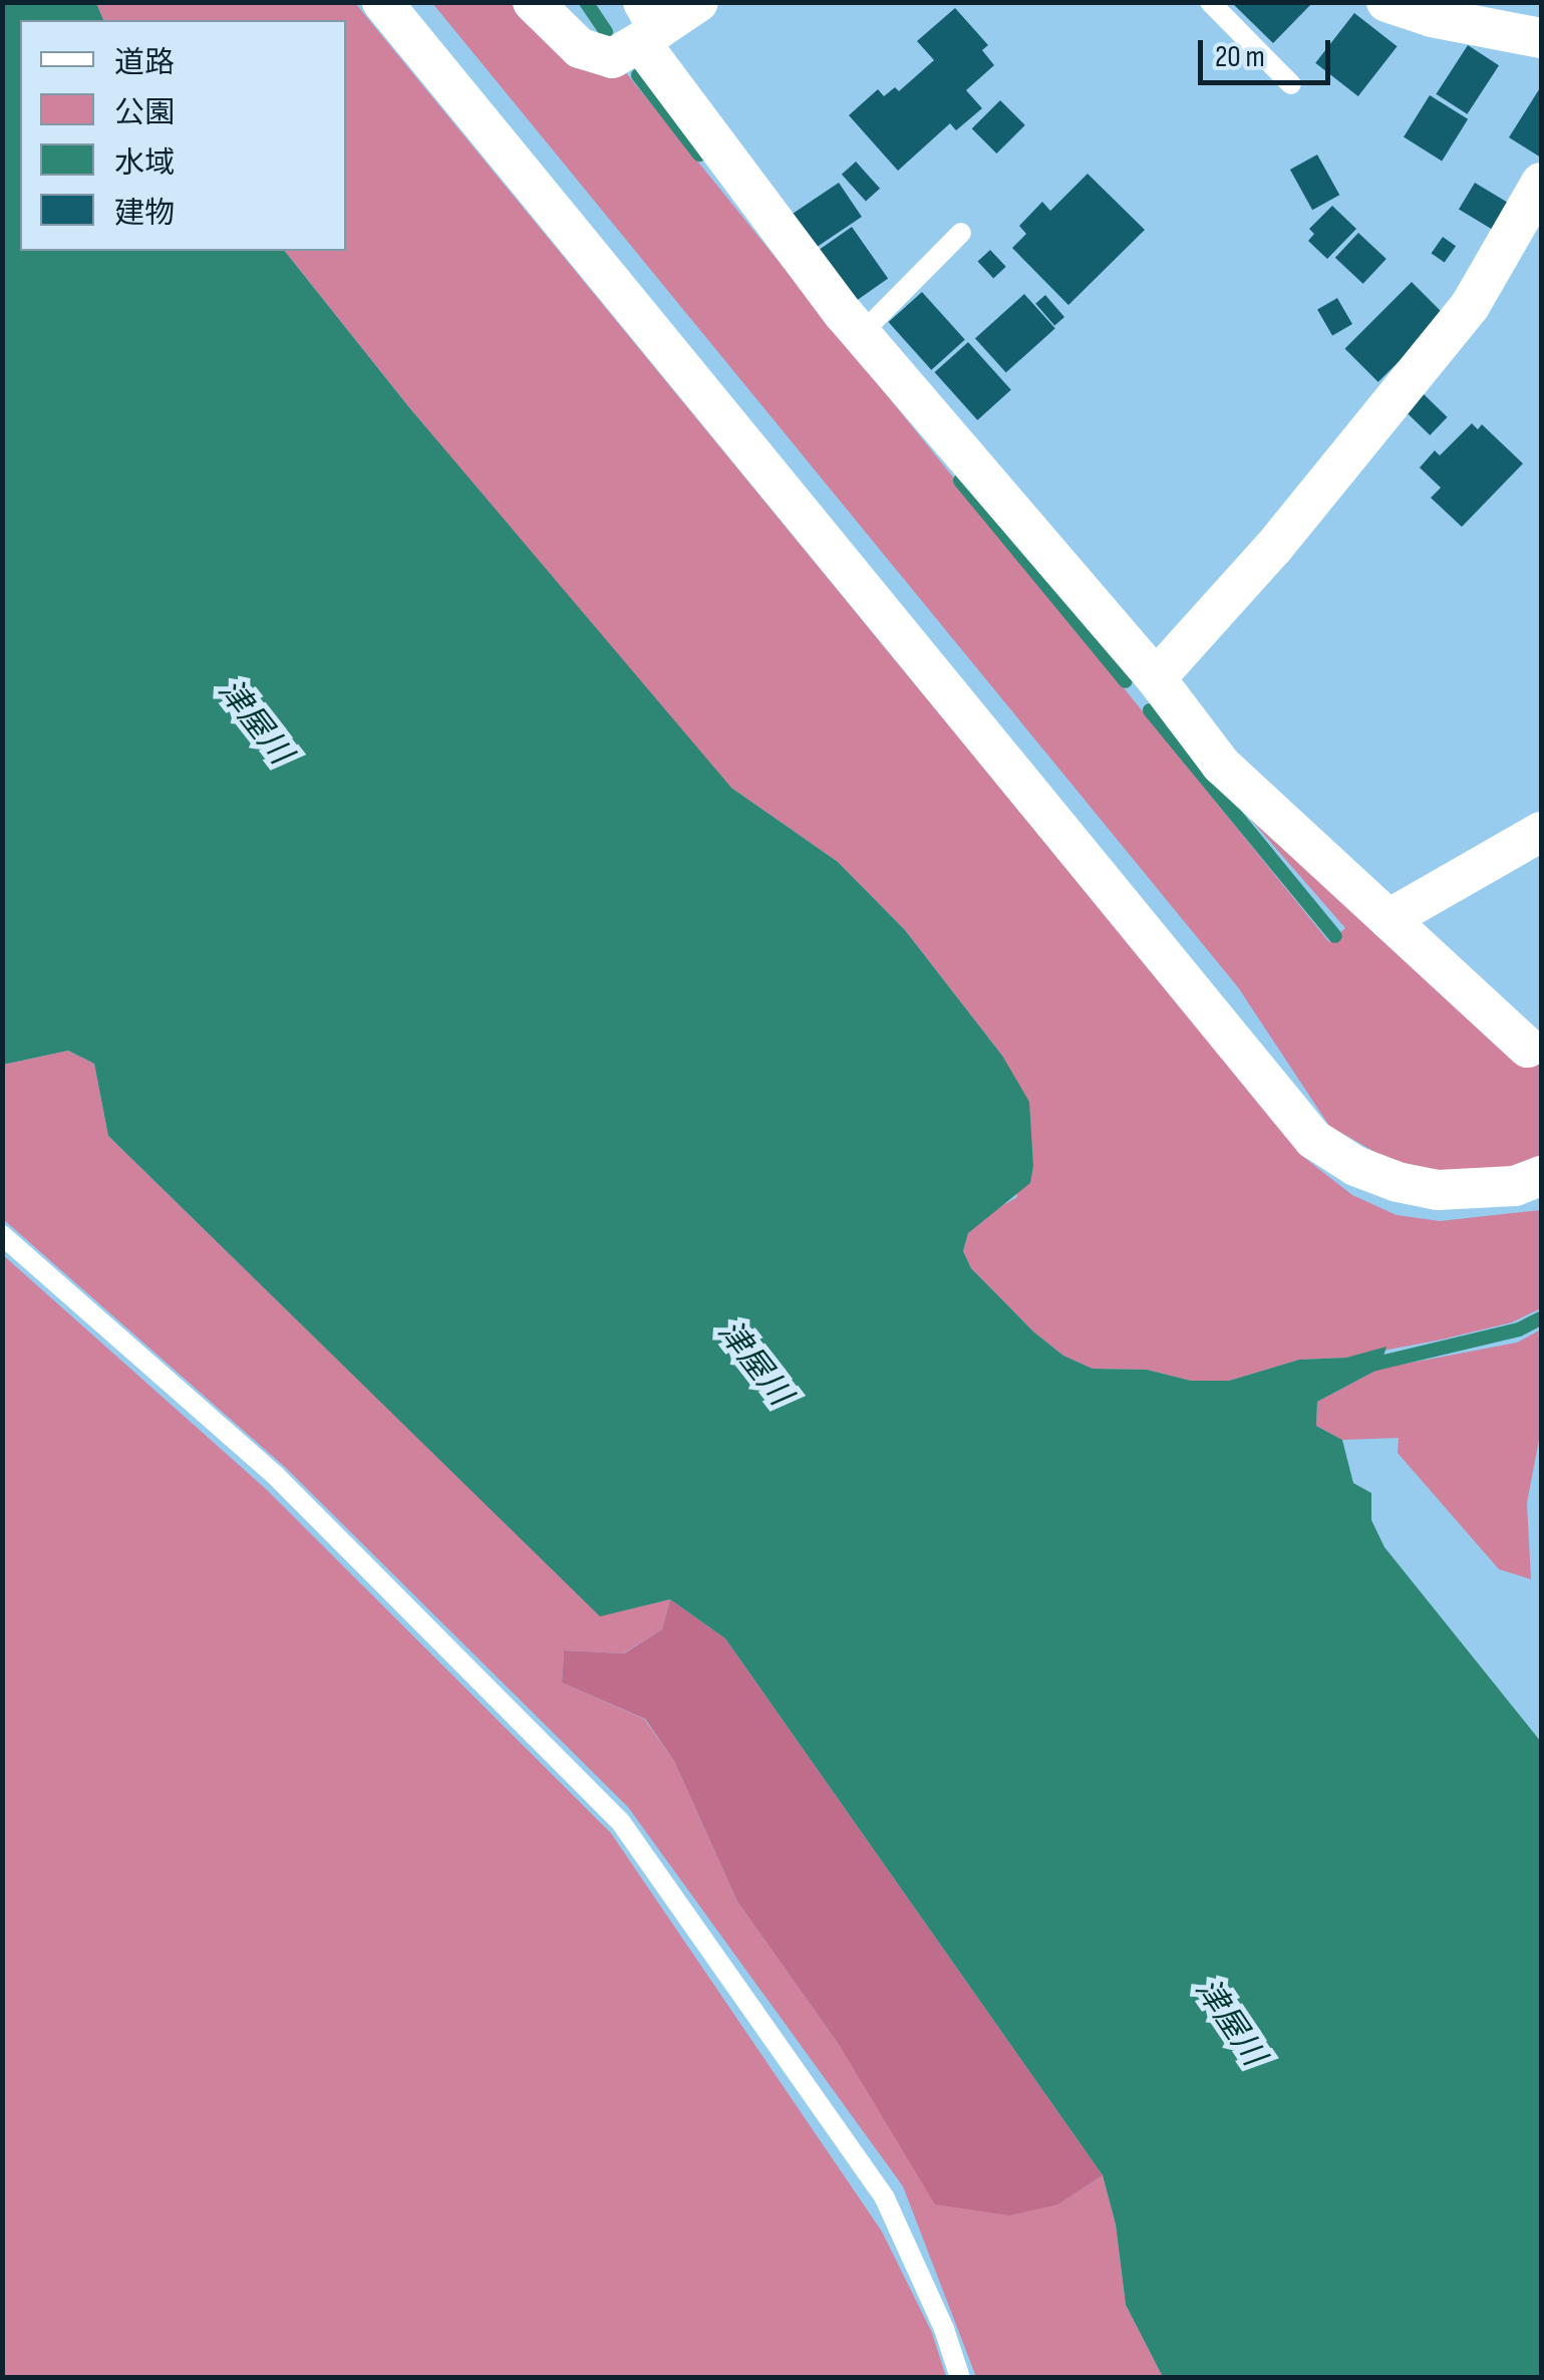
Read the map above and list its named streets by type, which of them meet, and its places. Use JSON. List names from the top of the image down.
{
  "water": ["津屋川"],
  "legend": [
    "道路",
    "公園",
    "水域",
    "建物"
  ],
  "scale_bar": "20 m"
}
